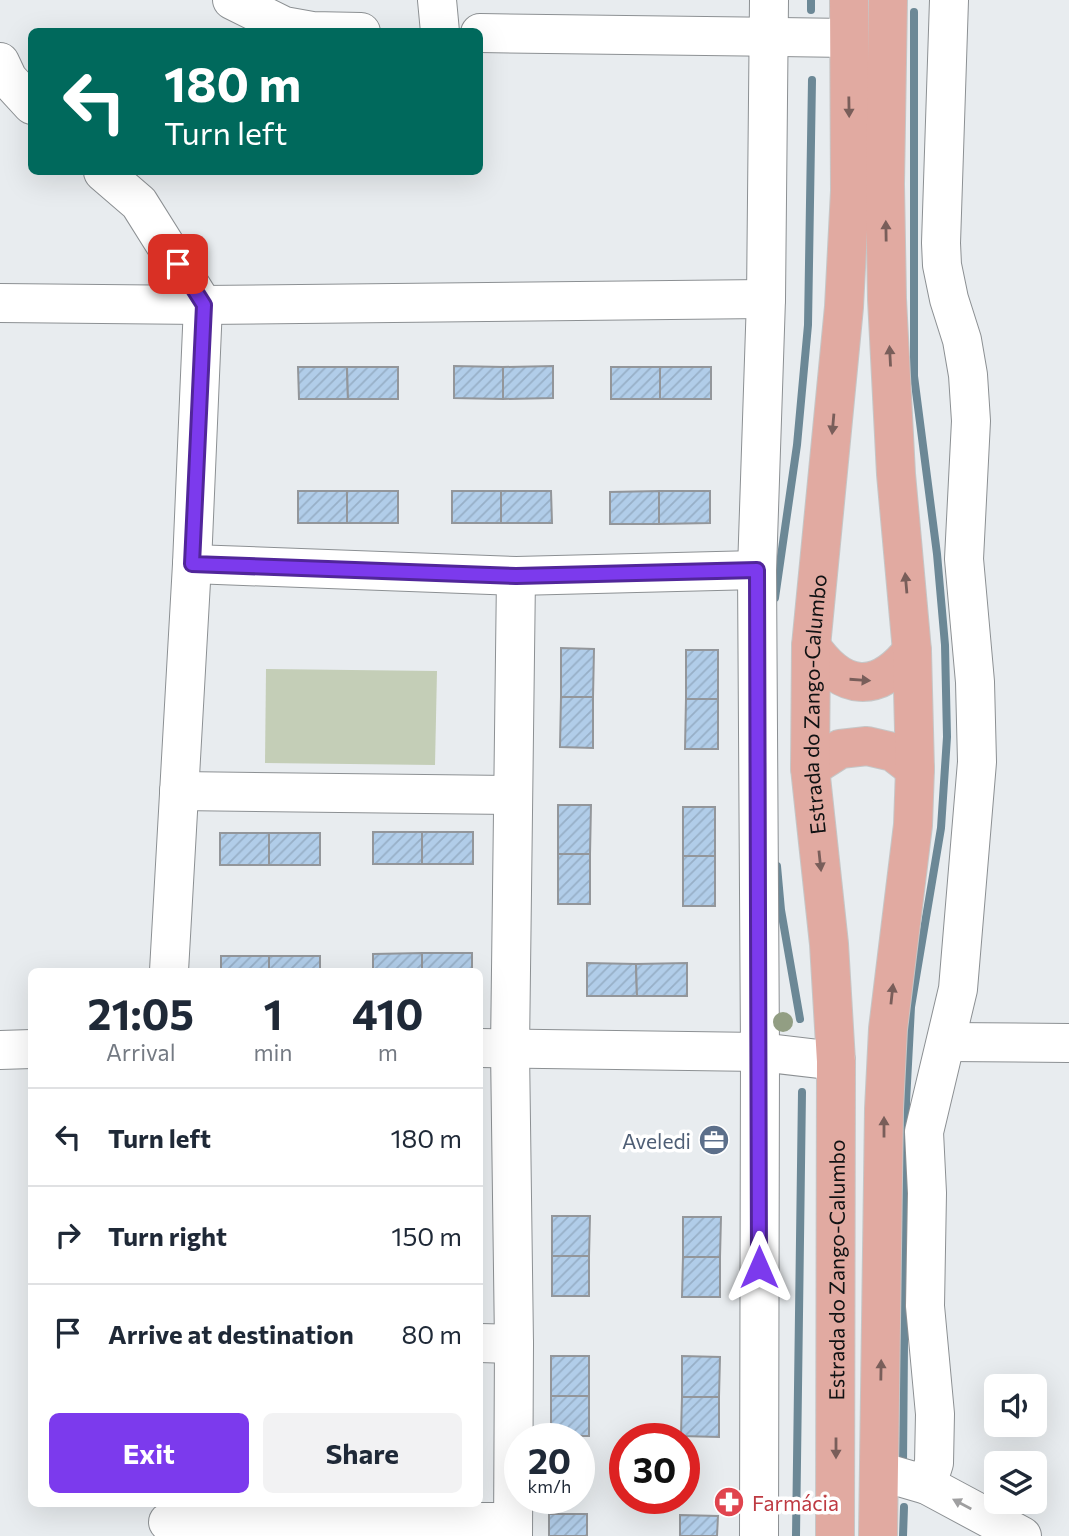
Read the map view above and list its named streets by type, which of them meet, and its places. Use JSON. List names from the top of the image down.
{
  "streets": {
    "main road": ["Estrada do Zango-Calumbo"]
  },
  "places": {
    "office": ["Aveledi"],
    "pharmacy": ["Farmácia"]
  },
  "page": {
    "turn": ["180 m", "Turn left"],
    "eta": [
      "21:05",
      "Arrival",
      "1",
      "min",
      "410",
      "m"
    ],
    "list": [
      {
        "name": "Turn left",
        "value": "180 m"
      },
      {
        "name": "Turn right",
        "value": "150 m"
      },
      {
        "name": "Arrive at destination",
        "value": "80 m"
      }
    ],
    "buttons": ["Exit", "Share"],
    "speed": "20 km/h",
    "limit": "30"
  }
}
